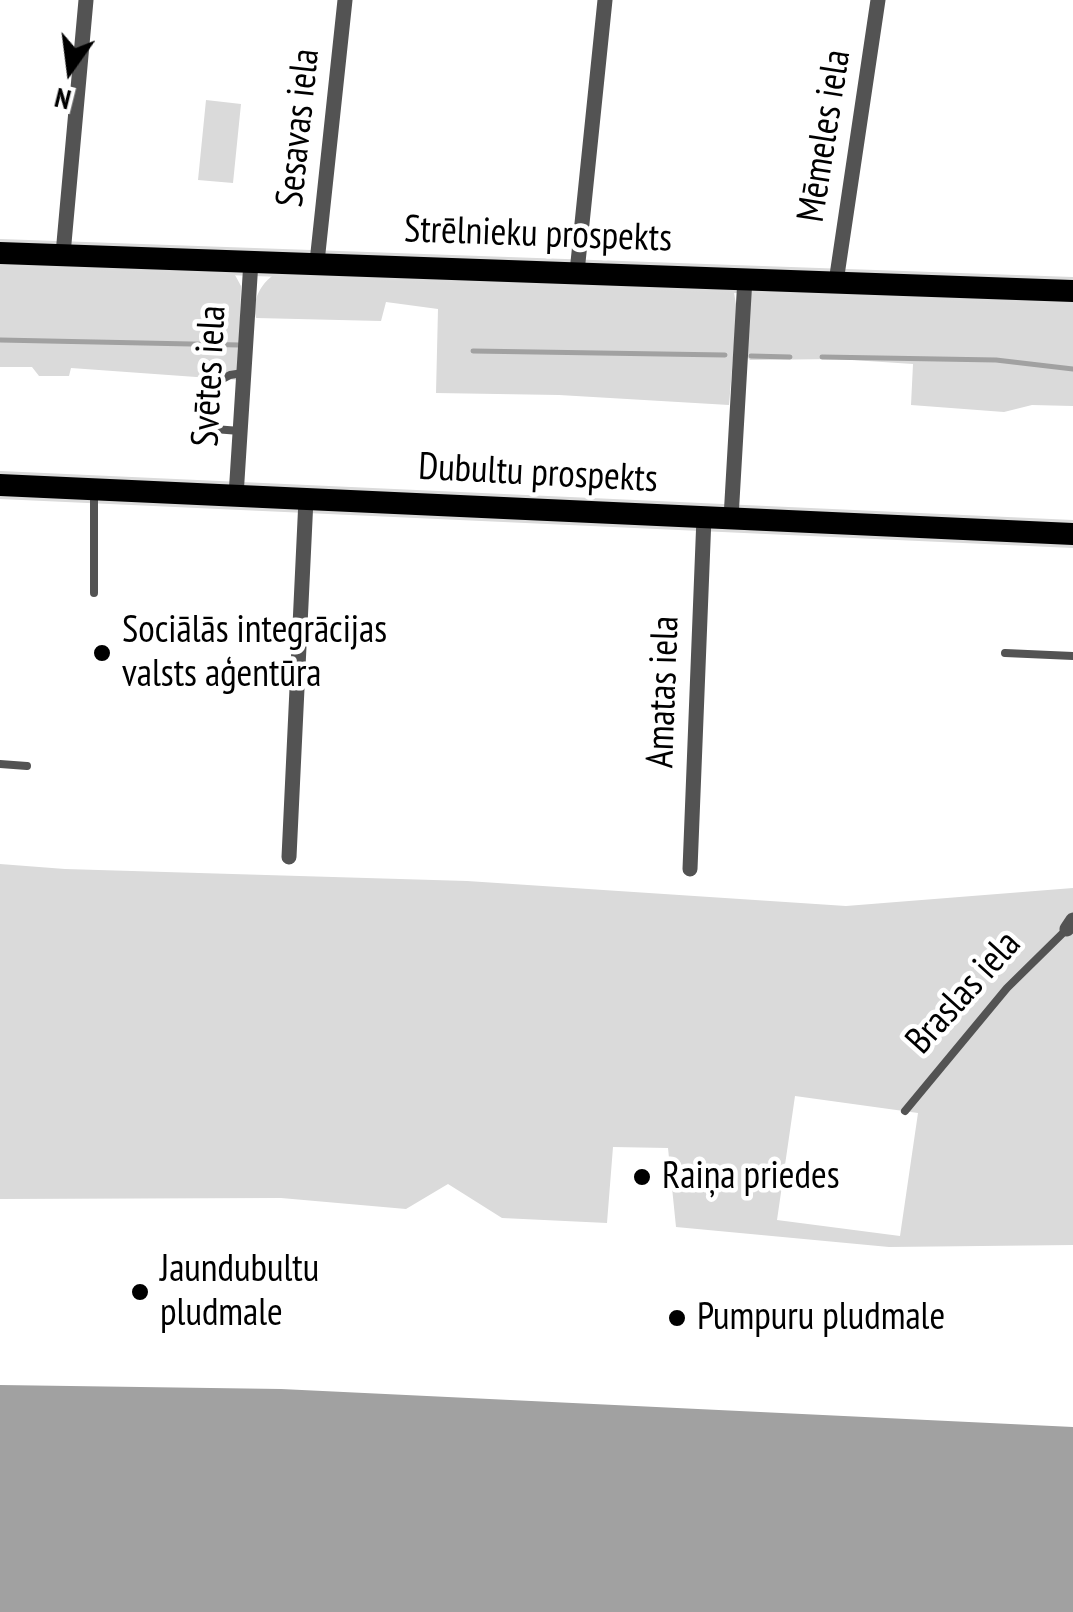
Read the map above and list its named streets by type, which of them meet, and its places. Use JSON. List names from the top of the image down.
{
  "streets": {
    "main road": ["Strēlnieku prospekts", "Dubultu prospekts"],
    "street": [
      "Sesavas iela",
      "Mēmeles iela",
      "Svētes iela",
      "Amatas iela"
    ],
    "lane": ["Braslas iela"]
  },
  "crossings": [
    ["Sesavas iela", "Strēlnieku prospekts"],
    ["Mēmeles iela", "Strēlnieku prospekts"],
    ["Strēlnieku prospekts", "Svētes iela"],
    ["Svētes iela", "Dubultu prospekts"],
    ["Dubultu prospekts", "Amatas iela"]
  ],
  "places": [
    "Sociālās integrācijas valsts aģentūra",
    "Raiņa priedes",
    "Jaundubultu pludmale",
    "Pumpuru pludmale"
  ],
  "north": "bottom"
}
